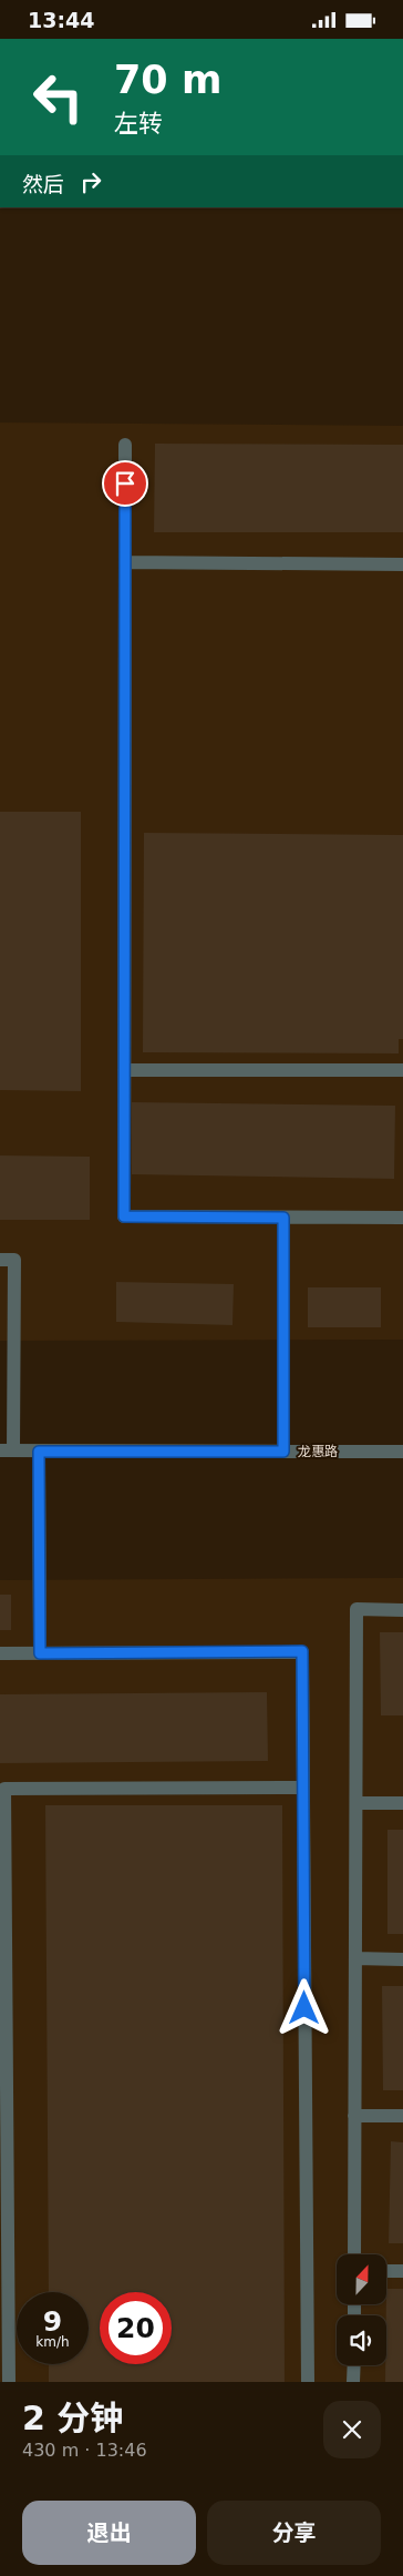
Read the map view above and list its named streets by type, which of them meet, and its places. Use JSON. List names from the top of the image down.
{
  "streets": {
    "street": ["龙惠路"]
  },
  "north": "top",
  "page": {
    "status": "13:44",
    "turn": ["70 m", "左转"],
    "then": "然后",
    "speed": "9 km/h",
    "limit": "20",
    "heading": ["2 分钟", "430 m · 13:46"],
    "buttons": ["退出", "分享"]
  }
}
